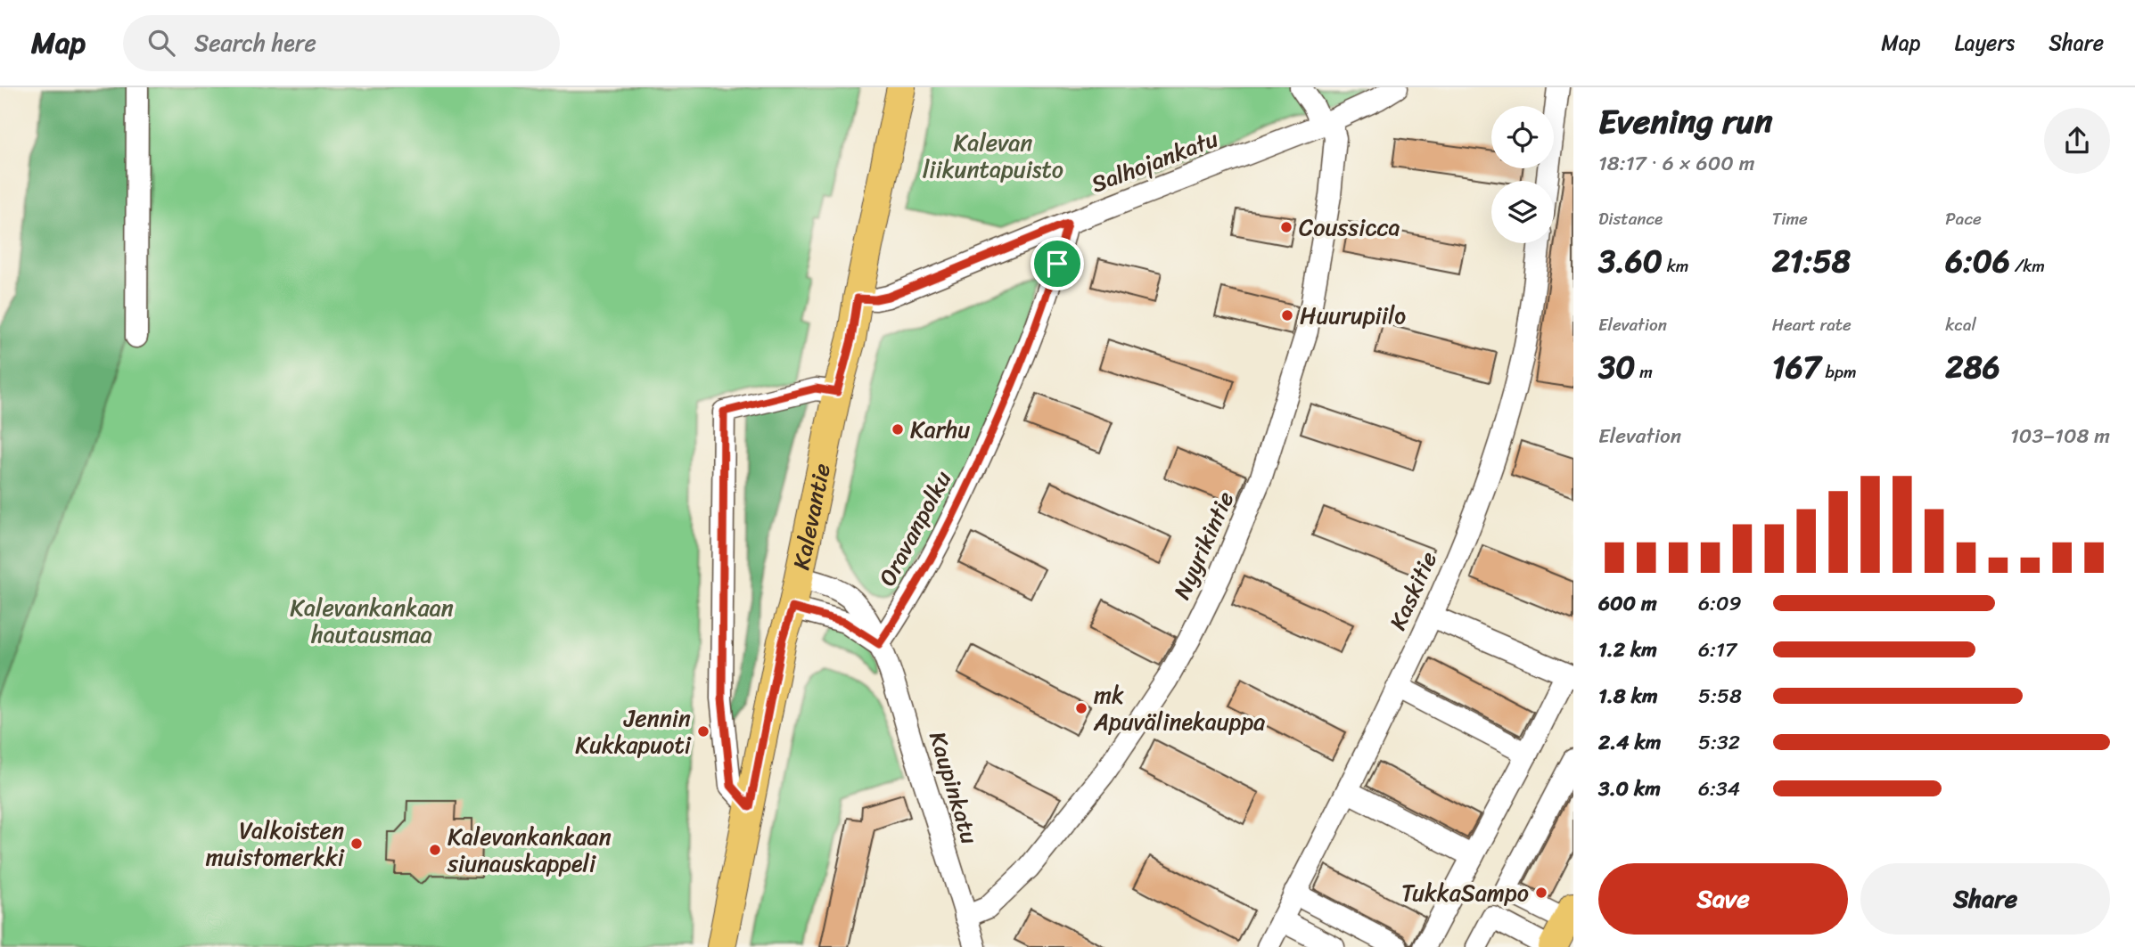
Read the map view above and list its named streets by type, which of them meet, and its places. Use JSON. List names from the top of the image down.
{
  "streets": {
    "main road": ["Kalevantie"],
    "street": [
      "Salhojankatu",
      "Oravanpolku",
      "Nyyrikintie",
      "Kaskitie",
      "Kaupinkatu"
    ]
  },
  "crossings": [
    ["Salhojankatu", "Kalevantie"],
    ["Salhojankatu", "Oravanpolku"],
    ["Salhojankatu", "Nyyrikintie"],
    ["Kalevantie", "Kaupinkatu"],
    ["Oravanpolku", "Kaupinkatu"],
    ["Nyyrikintie", "Kaupinkatu"]
  ],
  "parks": ["Kalevan liikuntapuisto", "Kalevankankaan hautausmaa"],
  "places": [
    "Coussicca",
    "Huurupiilo",
    "Karhu",
    "mk Apuvälinekauppa",
    "Jennin Kukkapuoti",
    "Valkoisten muistomerkki",
    "Kalevankankaan siunauskappeli",
    "TukkaSampo"
  ],
  "page": {
    "header": "Map",
    "search": "Search here",
    "nav": ["Map", "Layers", "Share"],
    "heading": ["Evening run", "18:17 · 6 × 600 m"],
    "stats": [
      ["Distance", "3.60 km"],
      ["Time", "21:58"],
      ["Pace", "6:06 /km"],
      ["Elevation", "30 m"],
      ["Heart rate", "167 bpm"],
      ["kcal", "286"]
    ],
    "chart": ["Elevation", "103–108 m"],
    "list": [
      {
        "name": "600 m",
        "note": "6:09"
      },
      {
        "name": "1.2 km",
        "note": "6:17"
      },
      {
        "name": "1.8 km",
        "note": "5:58"
      },
      {
        "name": "2.4 km",
        "note": "5:32"
      },
      {
        "name": "3.0 km",
        "note": "6:34"
      }
    ],
    "buttons": ["Save", "Share"]
  }
}
